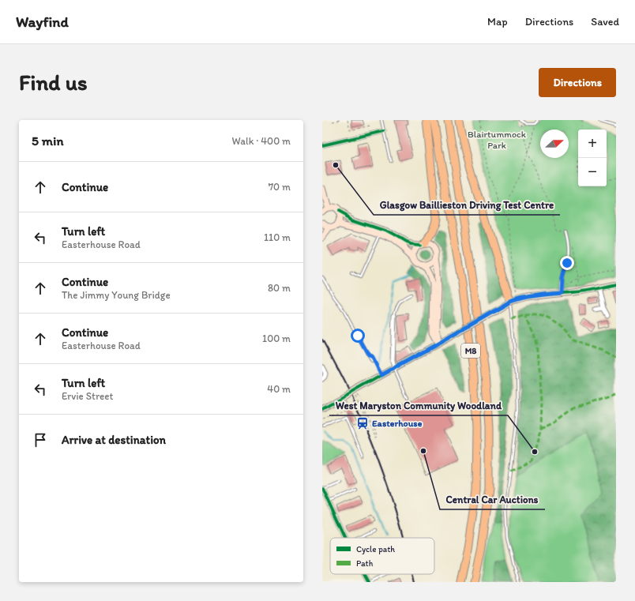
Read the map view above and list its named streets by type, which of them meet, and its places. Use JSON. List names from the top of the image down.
{
  "streets": {
    "highway": ["M8"]
  },
  "parks": ["Blairtummock Park"],
  "places": {
    "other": ["Glasgow Baillieston Driving Test Centre", "Central Car Auctions", "West Maryston Community Woodland"],
    "station": ["Easterhouse"]
  },
  "legend": ["Cycle path", "Path"],
  "north": "right",
  "page": {
    "header": "Wayfind",
    "nav": ["Map", "Directions", "Saved"],
    "buttons": "Directions",
    "title": "Find us",
    "heading": ["5 min", "Walk · 400 m"],
    "map_buttons": ["+", "−"],
    "list": [
      ["Continue", "70 m"],
      ["Turn left", "Easterhouse Road", "110 m"],
      ["Continue", "The Jimmy Young Bridge", "80 m"],
      ["Continue", "Easterhouse Road", "100 m"],
      ["Turn left", "Ervie Street", "40 m"],
      "Arrive at destination"
    ]
  }
}
